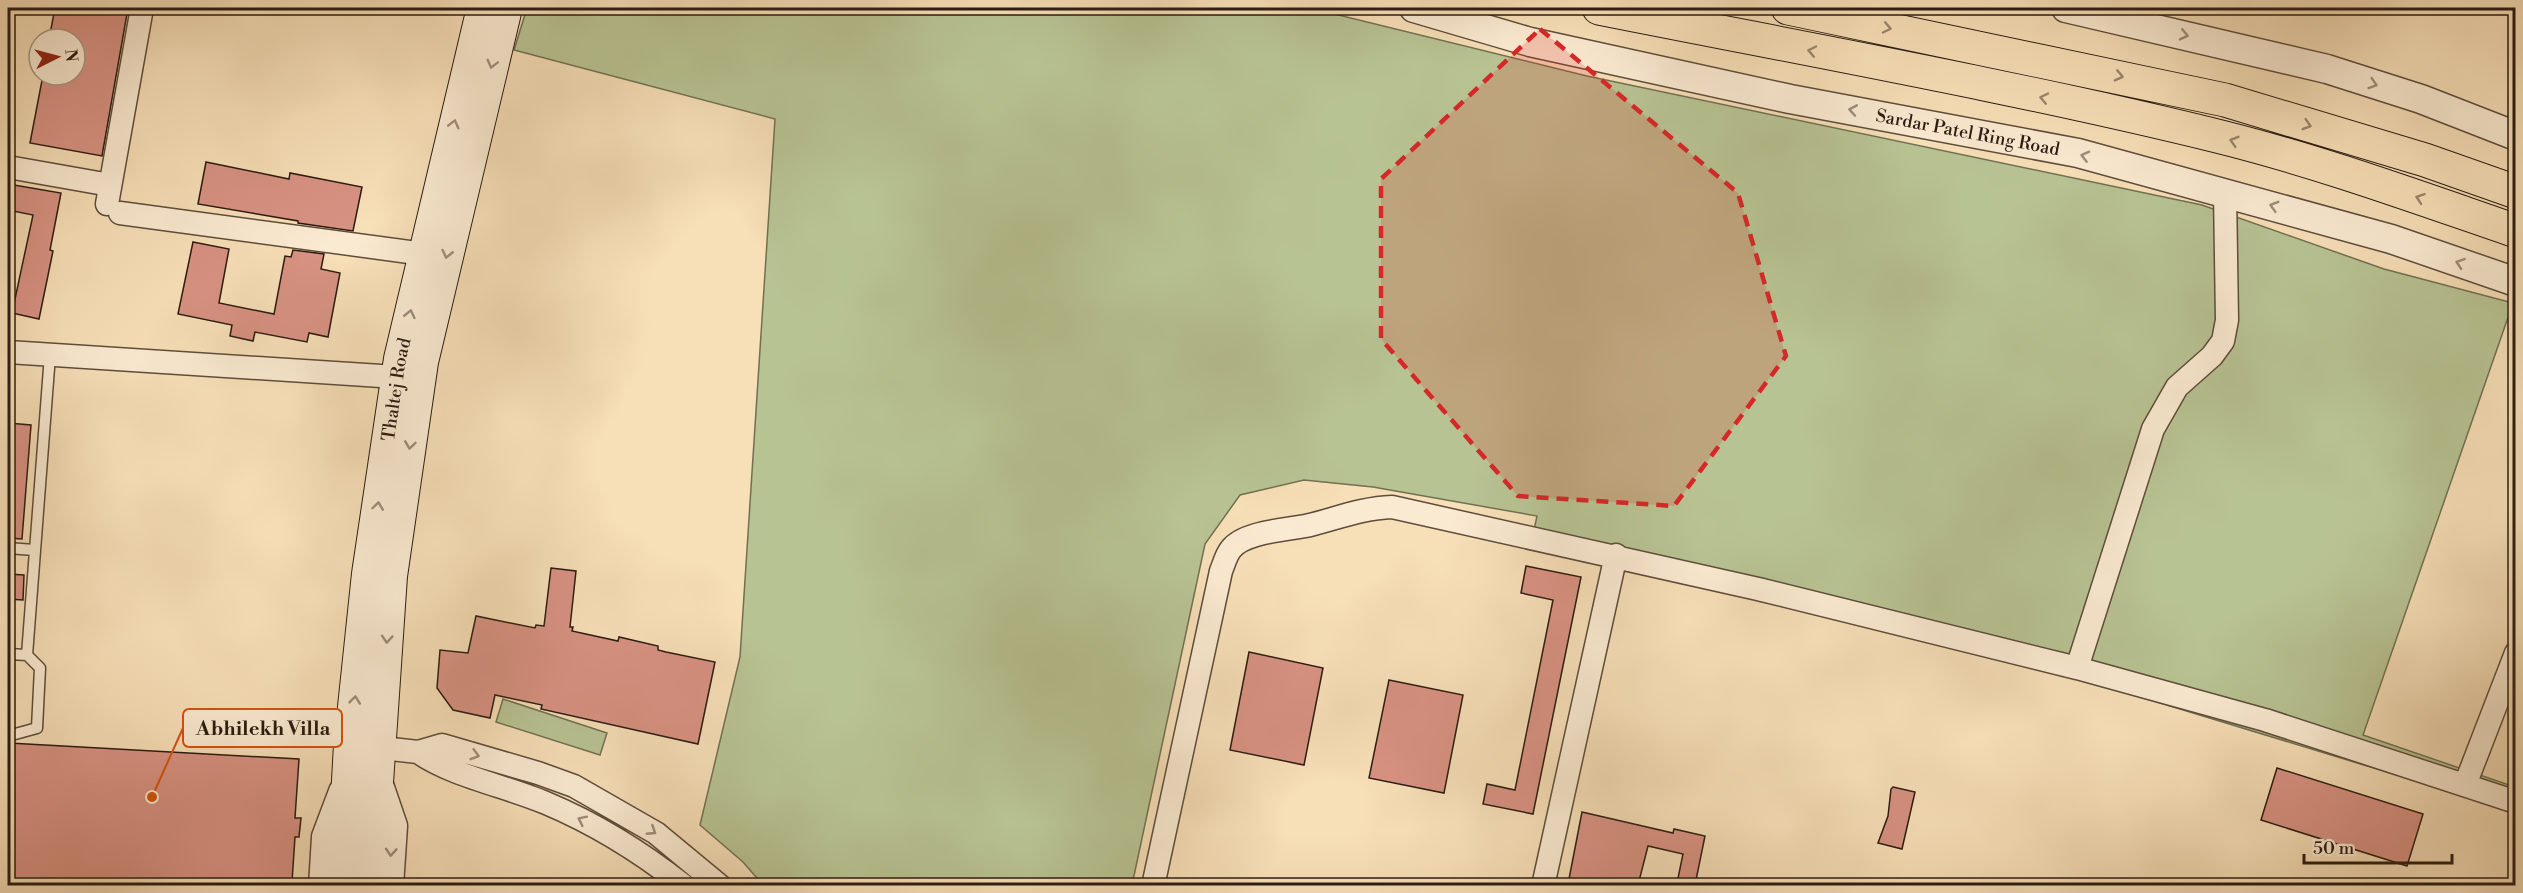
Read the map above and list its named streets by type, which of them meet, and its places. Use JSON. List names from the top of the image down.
{
  "streets": {
    "main road": ["Thaltej Road"],
    "street": ["Sardar Patel Ring Road"]
  },
  "places": ["Abhilekh Villa"],
  "scale_bar": "50 m",
  "north": "right"
}
